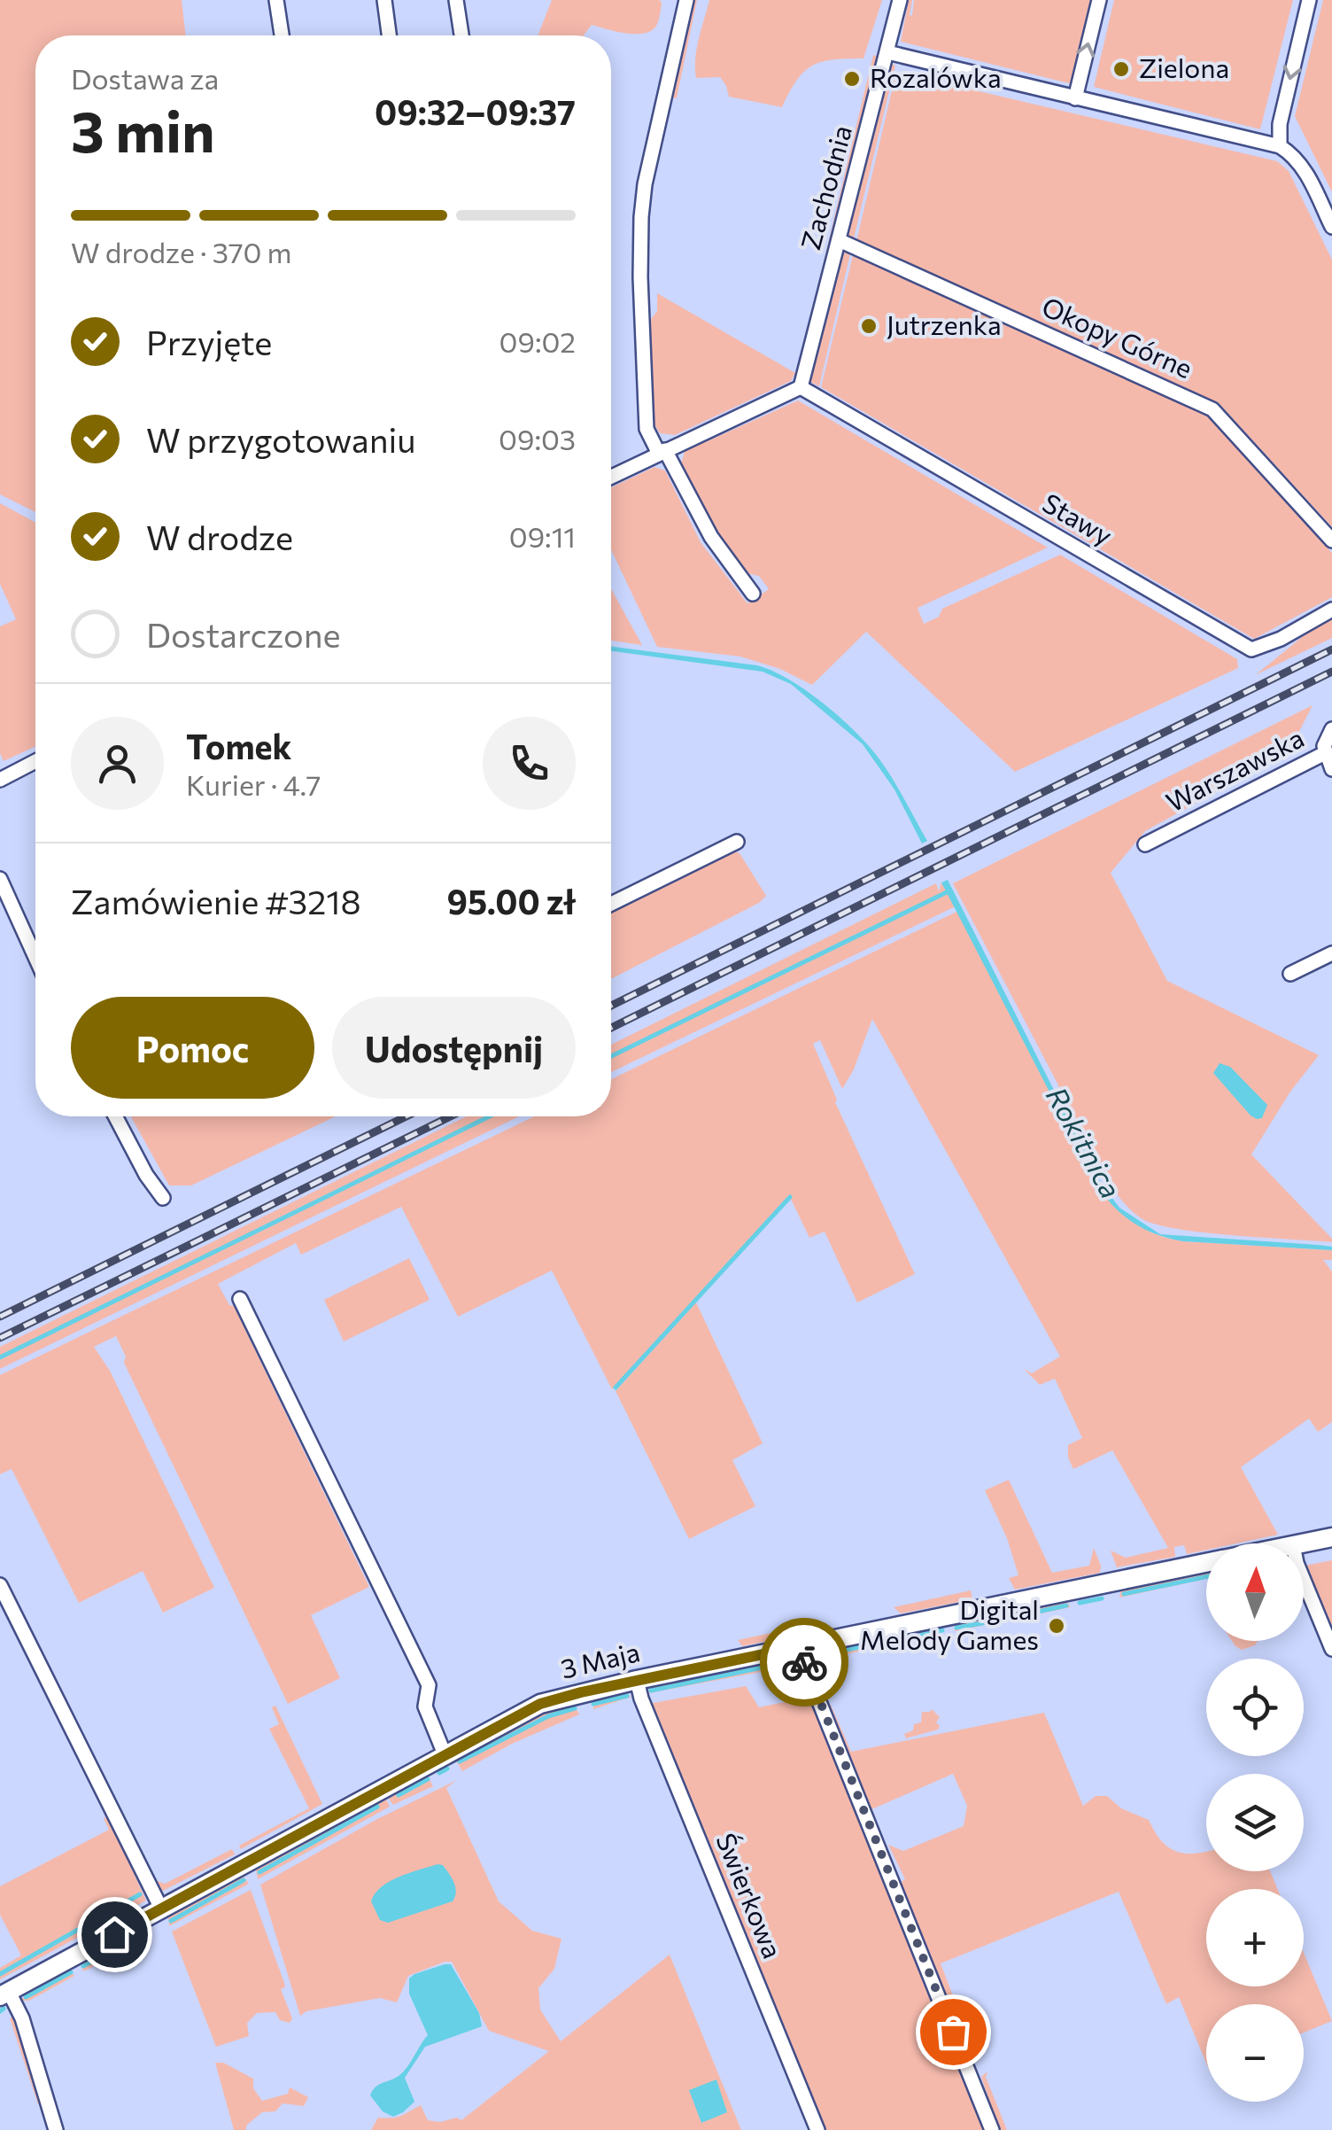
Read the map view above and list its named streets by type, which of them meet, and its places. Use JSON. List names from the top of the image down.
{
  "streets": {
    "street": [
      "Zachodnia",
      "Okopy Górne",
      "Stawy",
      "Warszawska",
      "3 Maja",
      "Świerkowa"
    ]
  },
  "crossings": [
    ["Zachodnia", "Okopy Górne"],
    ["Zachodnia", "Stawy"],
    ["3 Maja", "Świerkowa"]
  ],
  "water": ["Rokitnica"],
  "places": [
    "Zielona",
    "Rozalówka",
    "Jutrzenka",
    "Digital Melody Games"
  ],
  "north": "top",
  "page": {
    "heading": ["3 min", "Dostawa za", "09:32–09:37"],
    "panel": [
      "Tomek",
      "Kurier · 4.7",
      "Zamówienie #3218",
      "95.00 zł"
    ],
    "bar": "W drodze · 370 m",
    "list": [
      ["Przyjęte", "09:02"],
      ["W przygotowaniu", "09:03"],
      ["W drodze", "09:11"],
      "Dostarczone"
    ],
    "buttons": ["Pomoc", "Udostępnij"],
    "map_buttons": ["+", "−"]
  }
}
